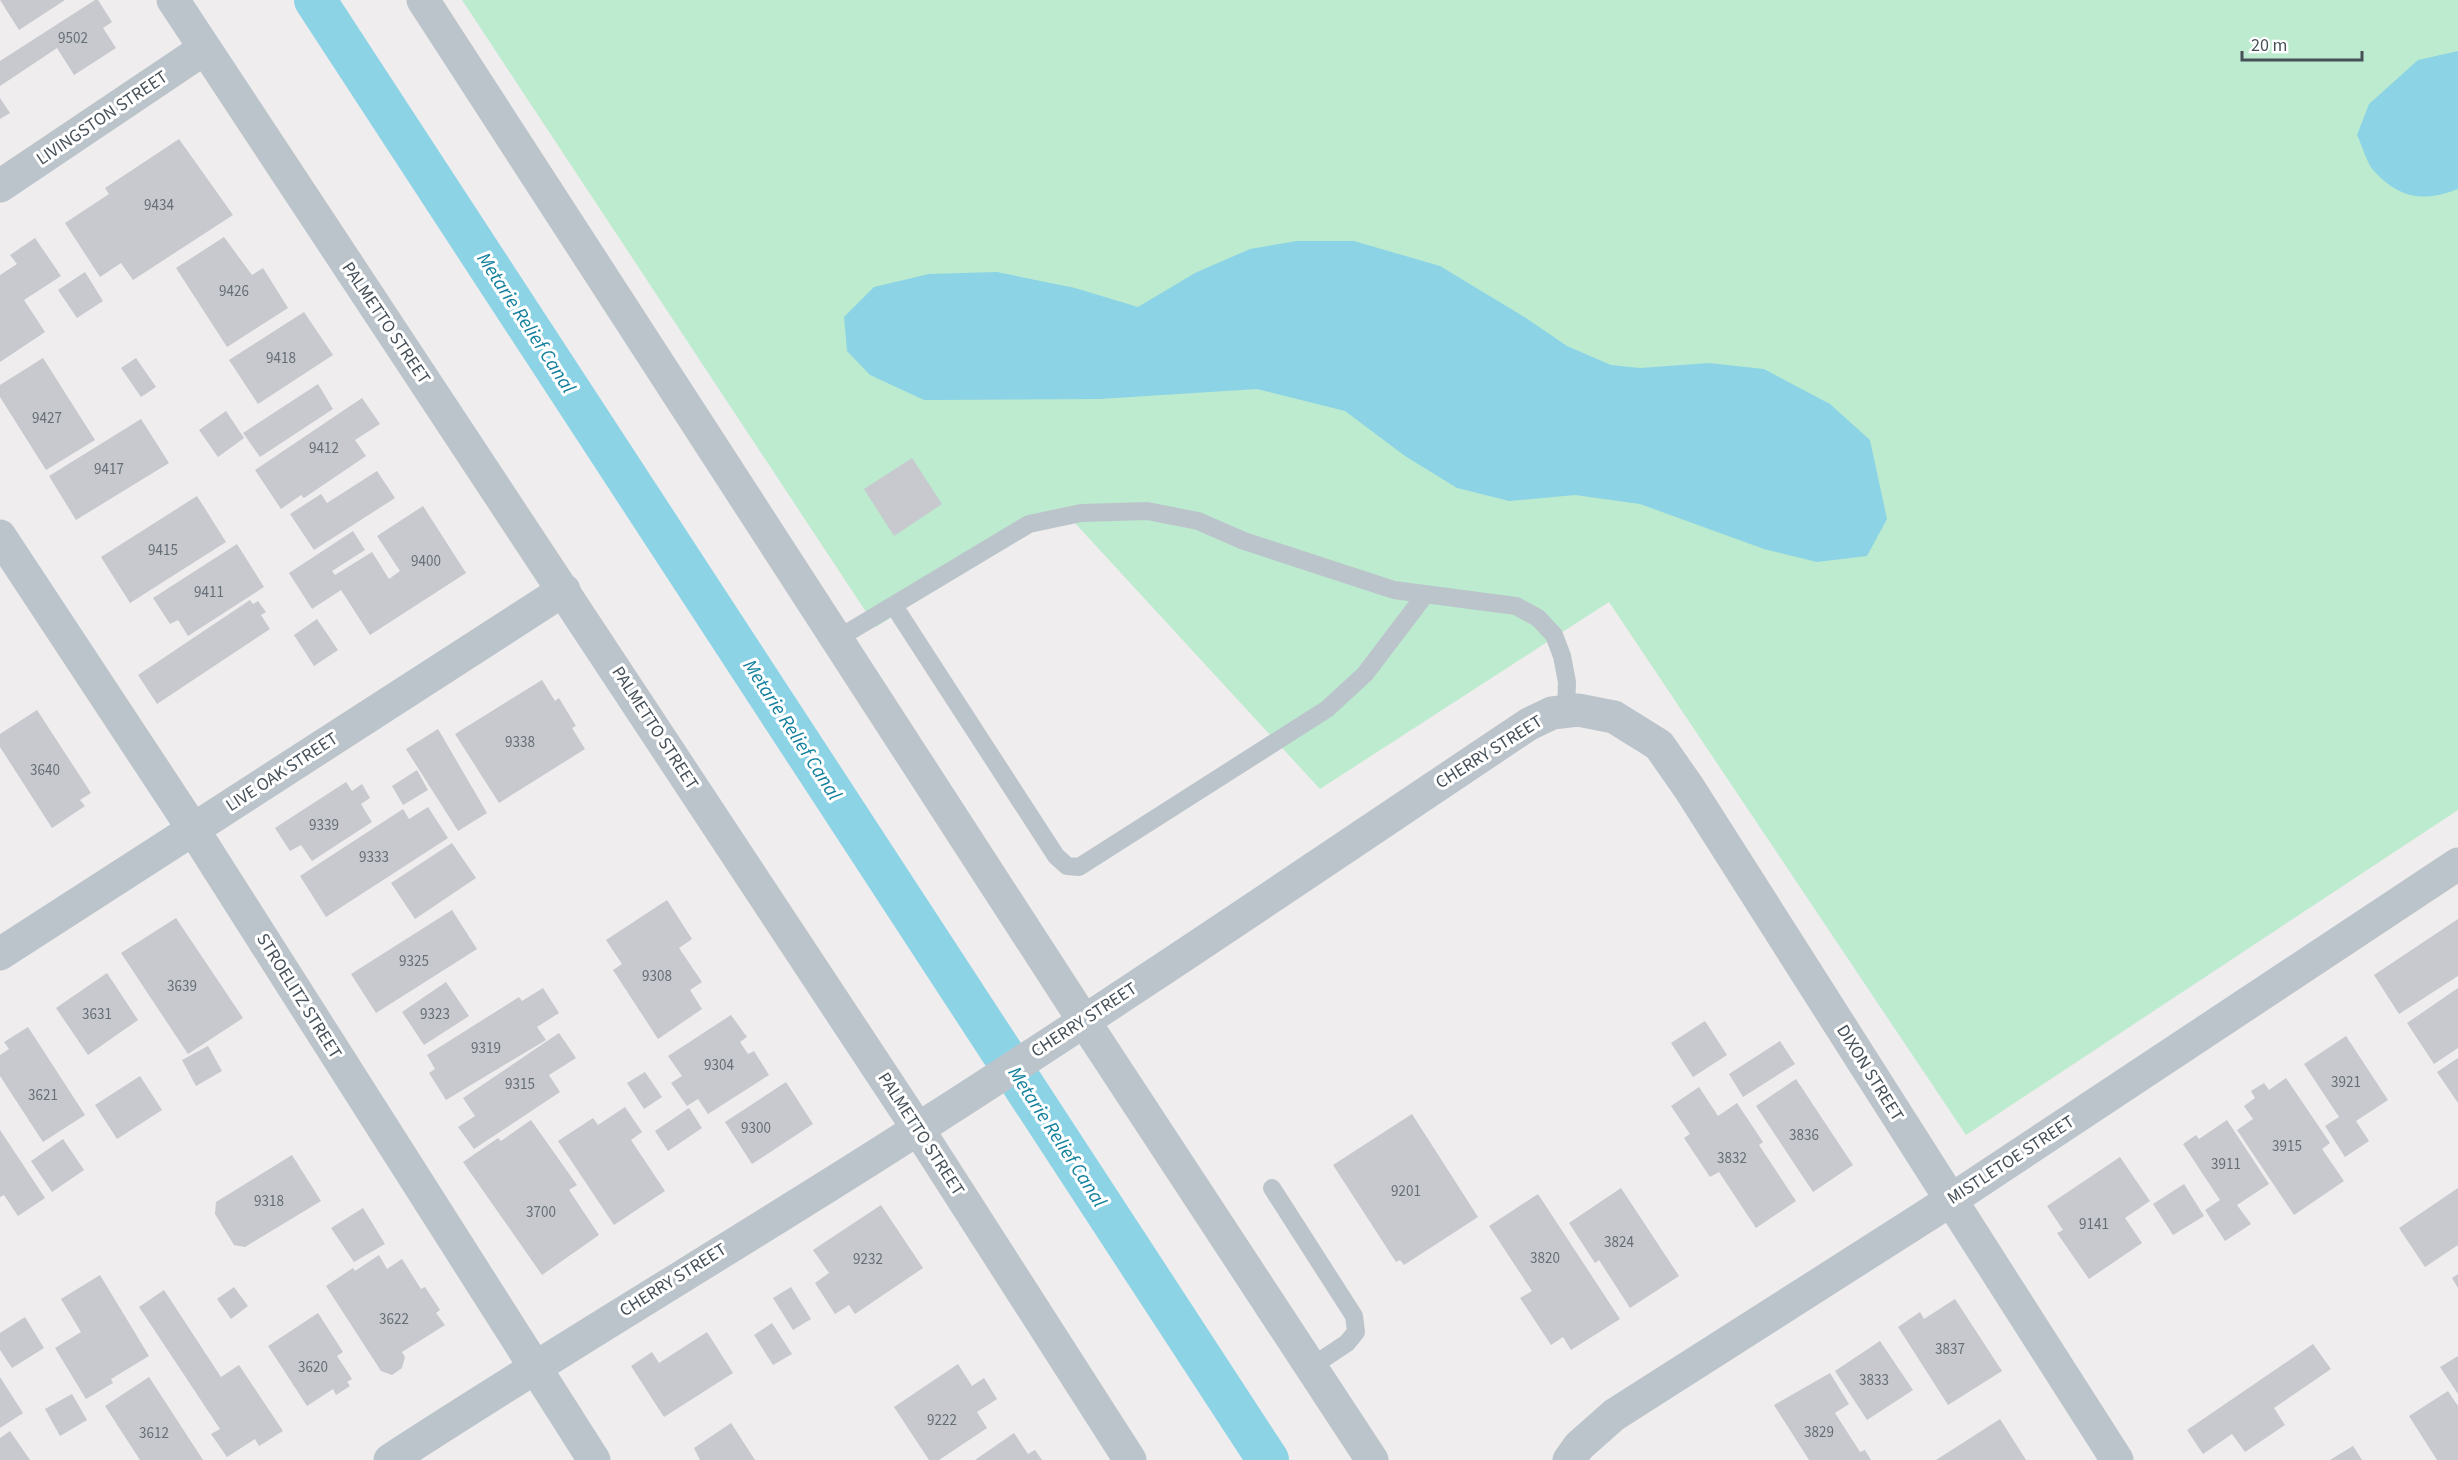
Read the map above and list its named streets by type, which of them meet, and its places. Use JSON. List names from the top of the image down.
{
  "streets": {
    "street": [
      "LIVINGSTON STREET",
      "PALMETTO STREET",
      "CHERRY STREET",
      "LIVE OAK STREET",
      "STROELITZ STREET",
      "DIXON STREET",
      "MISTLETOE STREET"
    ]
  },
  "crossings": [
    ["LIVINGSTON STREET", "PALMETTO STREET"],
    ["PALMETTO STREET", "CHERRY STREET"],
    ["PALMETTO STREET", "LIVE OAK STREET"],
    ["CHERRY STREET", "STROELITZ STREET"],
    ["CHERRY STREET", "DIXON STREET"],
    ["LIVE OAK STREET", "STROELITZ STREET"],
    ["DIXON STREET", "MISTLETOE STREET"]
  ],
  "water": ["Metarie Relief Canal"],
  "house_numbers": [
    "9502",
    "9434",
    "9426",
    "9418",
    "9427",
    "9412",
    "9417",
    "9415",
    "9400",
    "9411",
    "9338",
    "3640",
    "9339",
    "9333",
    "9325",
    "9308",
    "3639",
    "3631",
    "9323",
    "9319",
    "9304",
    "3921",
    "9315",
    "3621",
    "9300",
    "3836",
    "3915",
    "3832",
    "3911",
    "9201",
    "9318",
    "3700",
    "9141",
    "3824",
    "3820",
    "9232",
    "3622",
    "3837",
    "3620",
    "3833",
    "9222",
    "3829",
    "3612"
  ],
  "scale_bar": "20 m"
}
